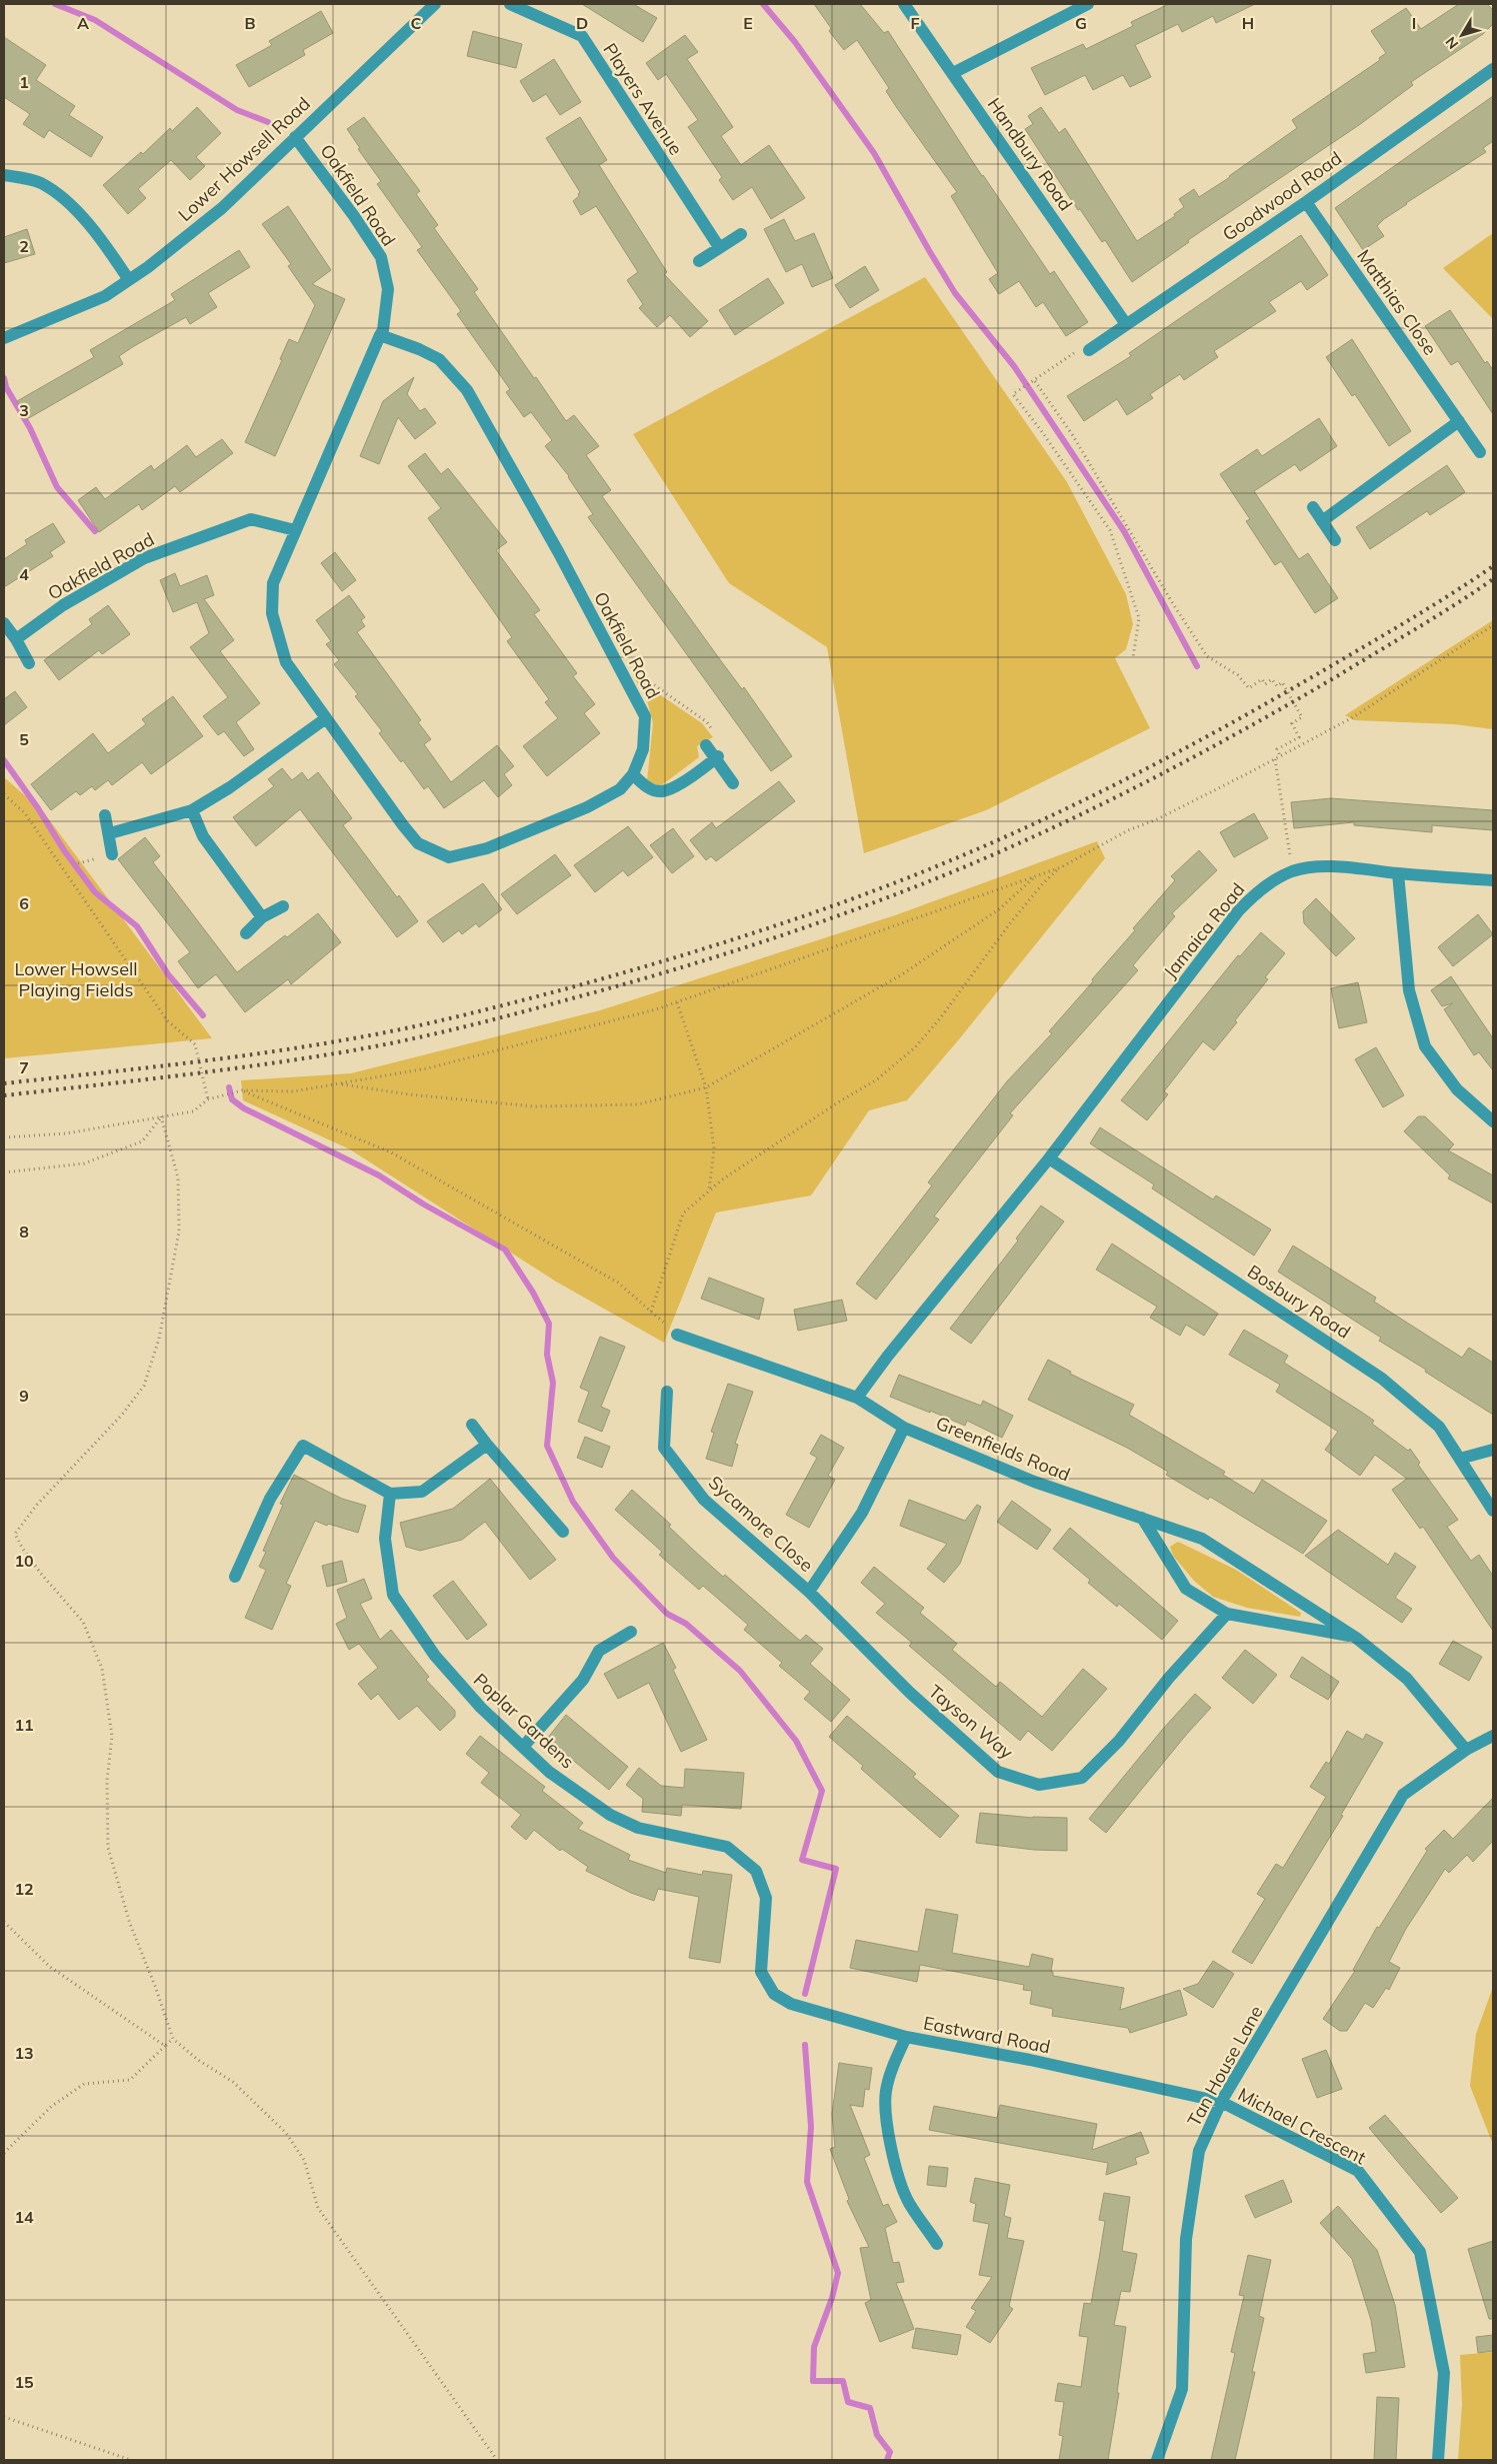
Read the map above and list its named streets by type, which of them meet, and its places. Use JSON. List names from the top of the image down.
{
  "streets": {
    "street": [
      "Players Avenue",
      "Handbury Road",
      "Lower Howsell Road",
      "Oakfield Road",
      "Goodwood Road",
      "Matthias Close",
      "Jamaica Road",
      "Bosbury Road",
      "Greenfields Road",
      "Sycamore Close",
      "Poplar Gardens",
      "Tayson Way",
      "Eastward Road",
      "Tan House Lane",
      "Michael Crescent"
    ]
  },
  "crossings": [
    ["Handbury Road", "Goodwood Road"],
    ["Lower Howsell Road", "Oakfield Road"],
    ["Goodwood Road", "Matthias Close"],
    ["Jamaica Road", "Bosbury Road"],
    ["Greenfields Road", "Sycamore Close"],
    ["Greenfields Road", "Tayson Way"],
    ["Greenfields Road", "Tan House Lane"],
    ["Sycamore Close", "Tayson Way"],
    ["Poplar Gardens", "Eastward Road"],
    ["Eastward Road", "Tan House Lane"],
    ["Eastward Road", "Michael Crescent"],
    ["Tan House Lane", "Michael Crescent"]
  ],
  "parks": ["Lower Howsell Playing Fields"],
  "north": "bottom left",
  "grid": {
    "columns": [
      "A",
      "B",
      "C",
      "D",
      "E",
      "F",
      "G",
      "H",
      "I"
    ],
    "rows": [
      "1",
      "2",
      "3",
      "4",
      "5",
      "6",
      "7",
      "8",
      "9",
      "10",
      "11",
      "12",
      "13",
      "14",
      "15"
    ]
  }
}
